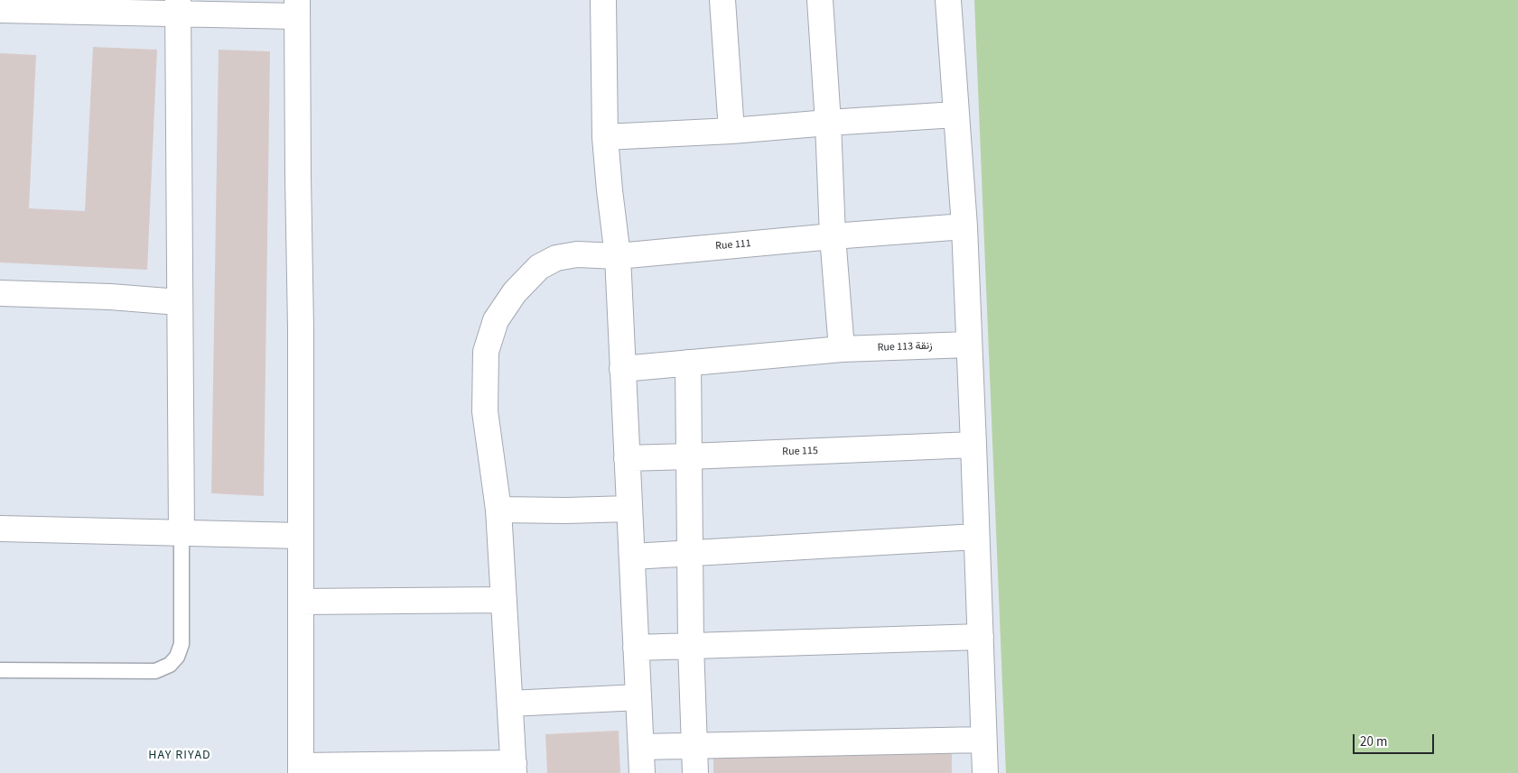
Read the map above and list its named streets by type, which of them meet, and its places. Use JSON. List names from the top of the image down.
{
  "streets": {
    "street": ["Rue 111", "Rue 113 زنقة", "Rue 115"]
  },
  "districts": ["HAY RIYAD"],
  "scale_bar": "20 m"
}
